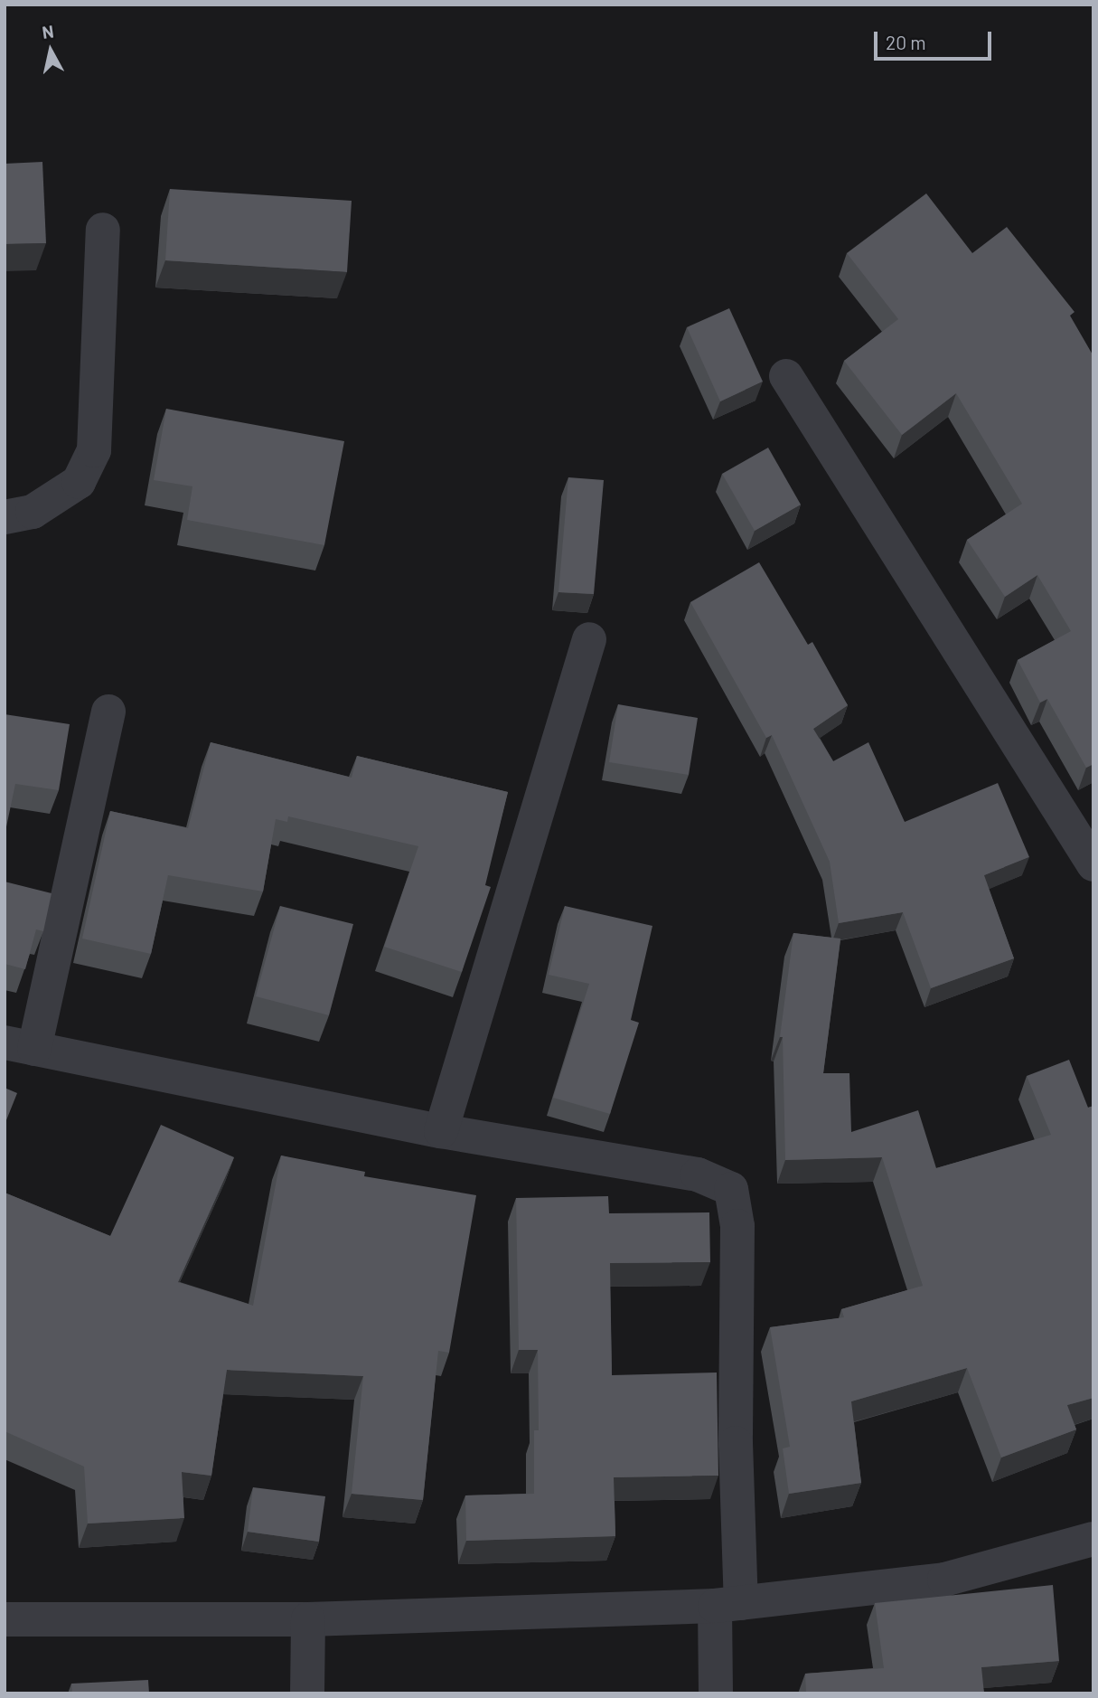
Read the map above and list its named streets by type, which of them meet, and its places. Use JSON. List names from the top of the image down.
{
  "scale_bar": "20 m",
  "north": "top"
}
